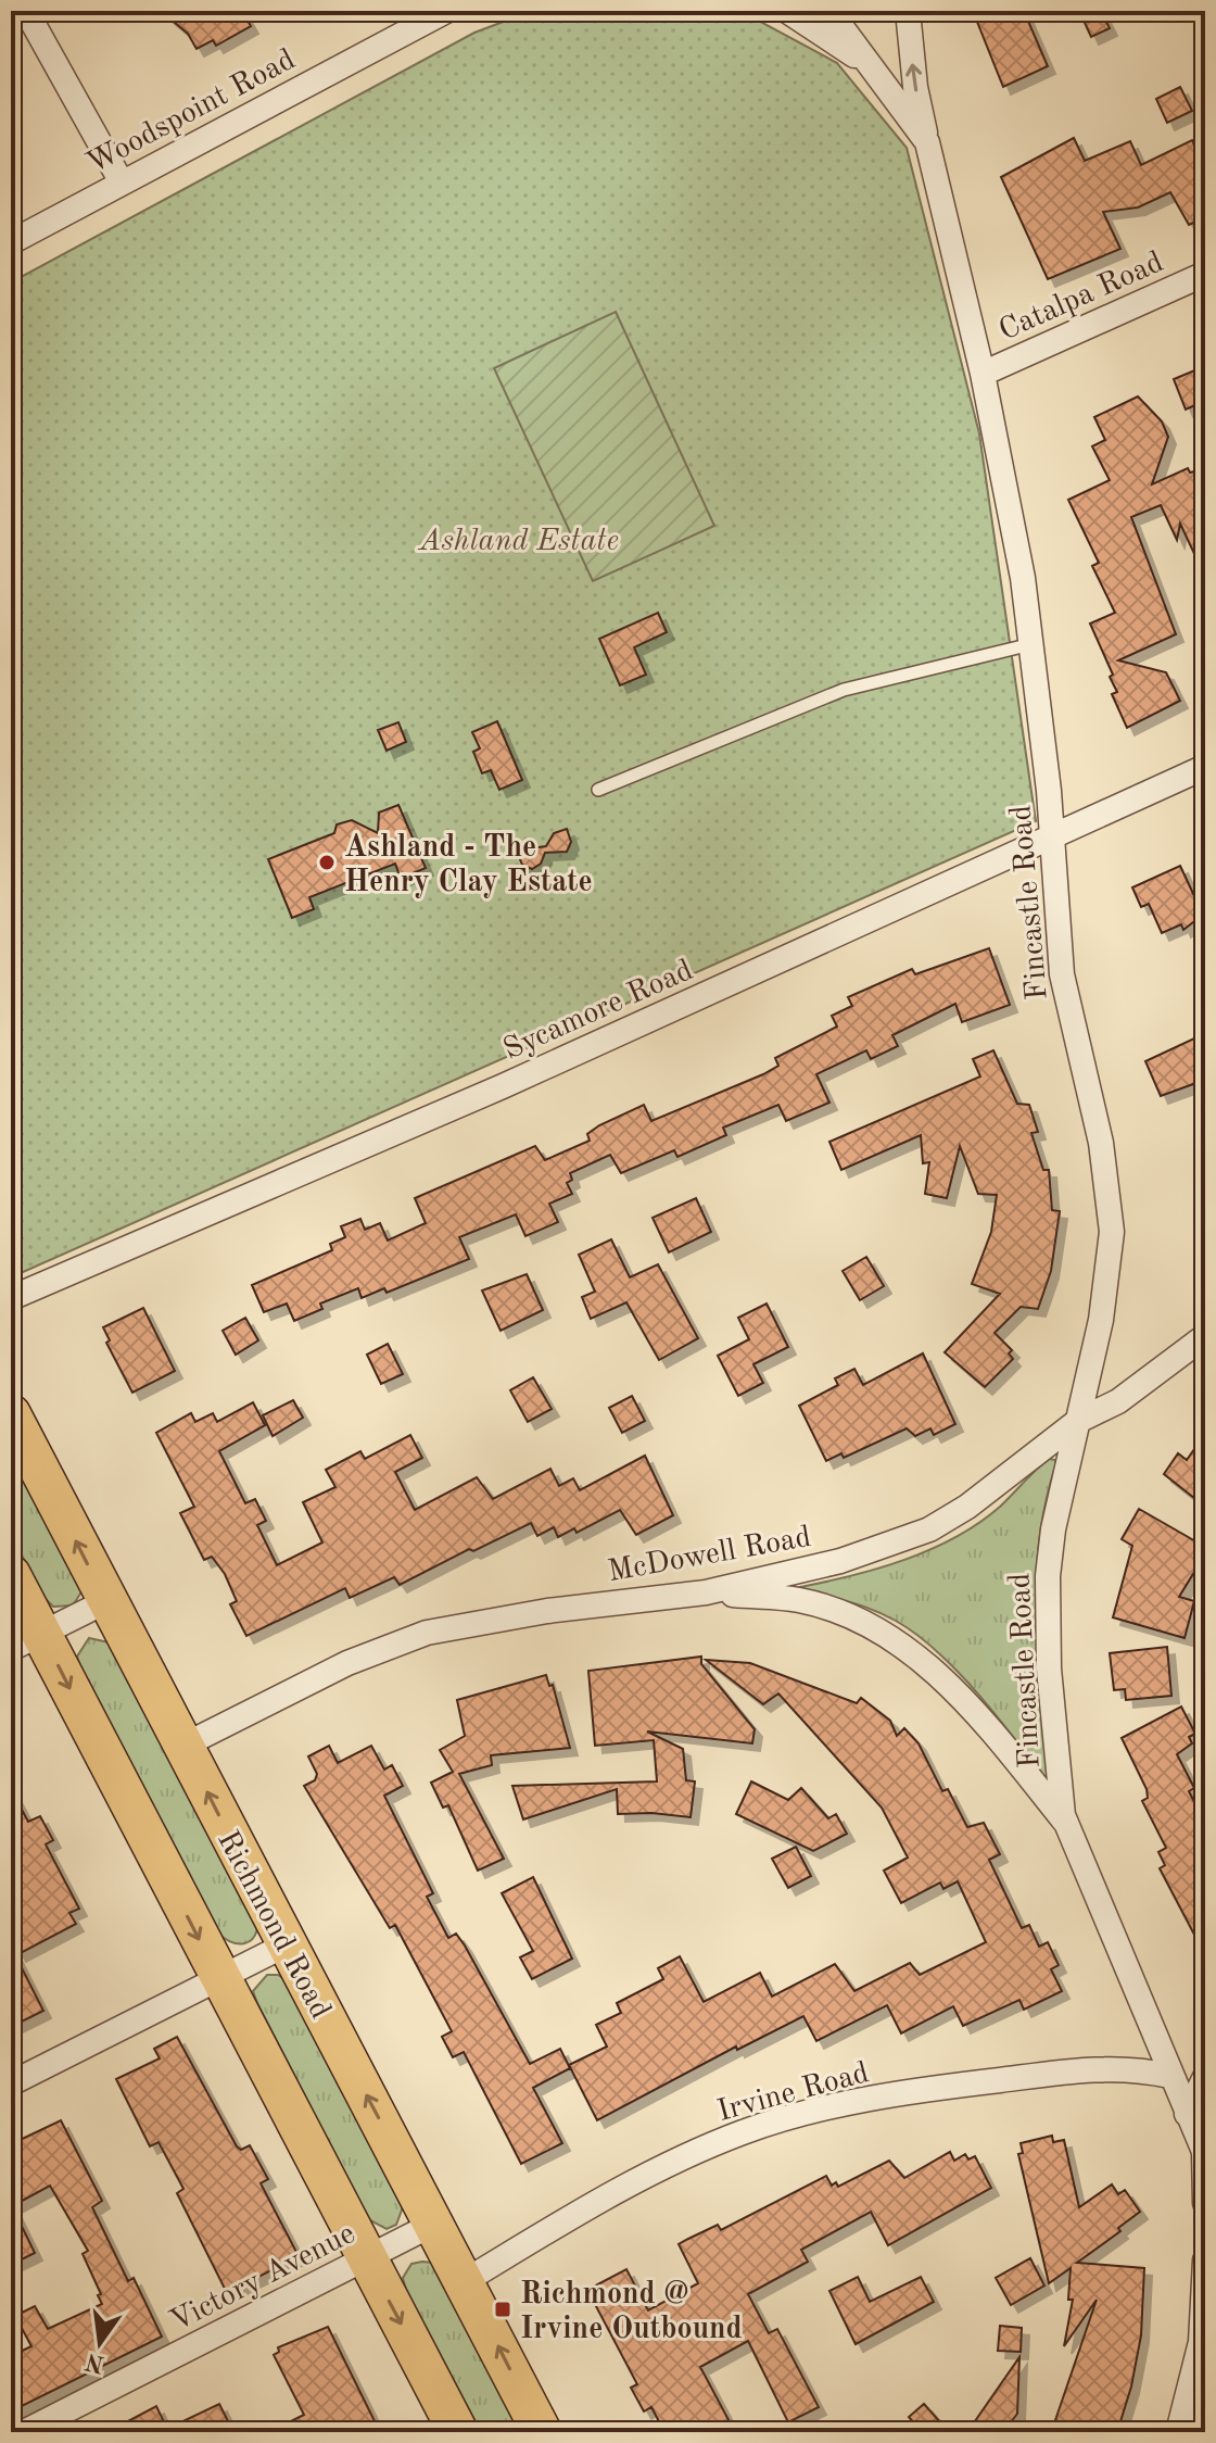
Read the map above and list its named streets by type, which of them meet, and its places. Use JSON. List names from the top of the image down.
{
  "streets": {
    "main road": ["Richmond Road"],
    "street": [
      "Woodspoint Road",
      "Catalpa Road",
      "Fincastle Road",
      "Sycamore Road",
      "McDowell Road",
      "Irvine Road",
      "Victory Avenue"
    ]
  },
  "crossings": [
    ["Catalpa Road", "Fincastle Road"],
    ["Fincastle Road", "Sycamore Road"],
    ["Fincastle Road", "McDowell Road"],
    ["Fincastle Road", "Irvine Road"],
    ["McDowell Road", "Richmond Road"],
    ["Richmond Road", "Irvine Road"],
    ["Richmond Road", "Victory Avenue"]
  ],
  "parks": ["Ashland Estate"],
  "places": {
    "other": ["Ashland - The Henry Clay Estate"],
    "transit": ["Richmond @ Irvine Outbound"]
  },
  "north": "bottom"
}
